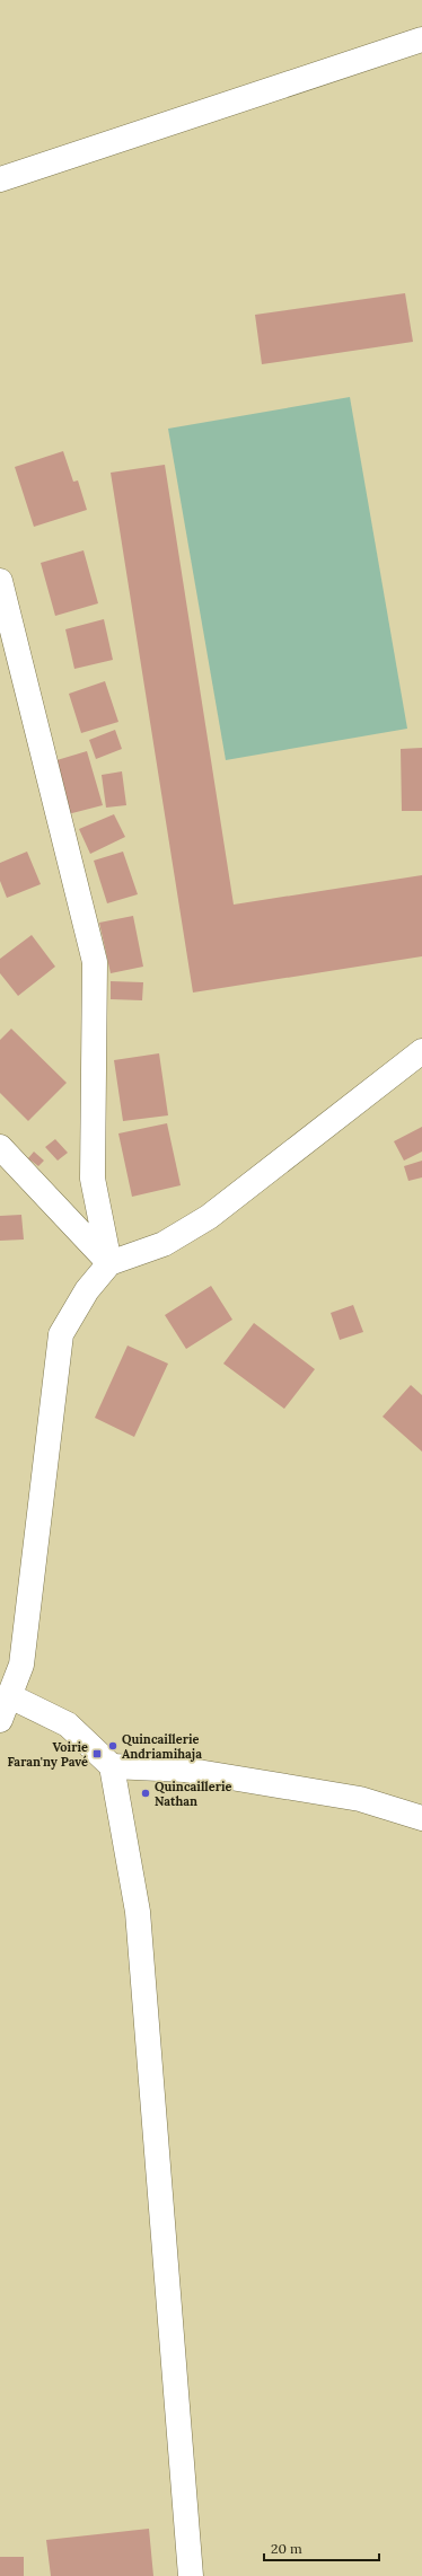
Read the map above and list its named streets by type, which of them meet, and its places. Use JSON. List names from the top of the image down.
{
  "places": {
    "other": ["Quincaillerie Andriamihaja", "Quincaillerie Nathan"],
    "transit": ["Voirie Faran'ny Pavé"]
  },
  "scale_bar": "20 m"
}
